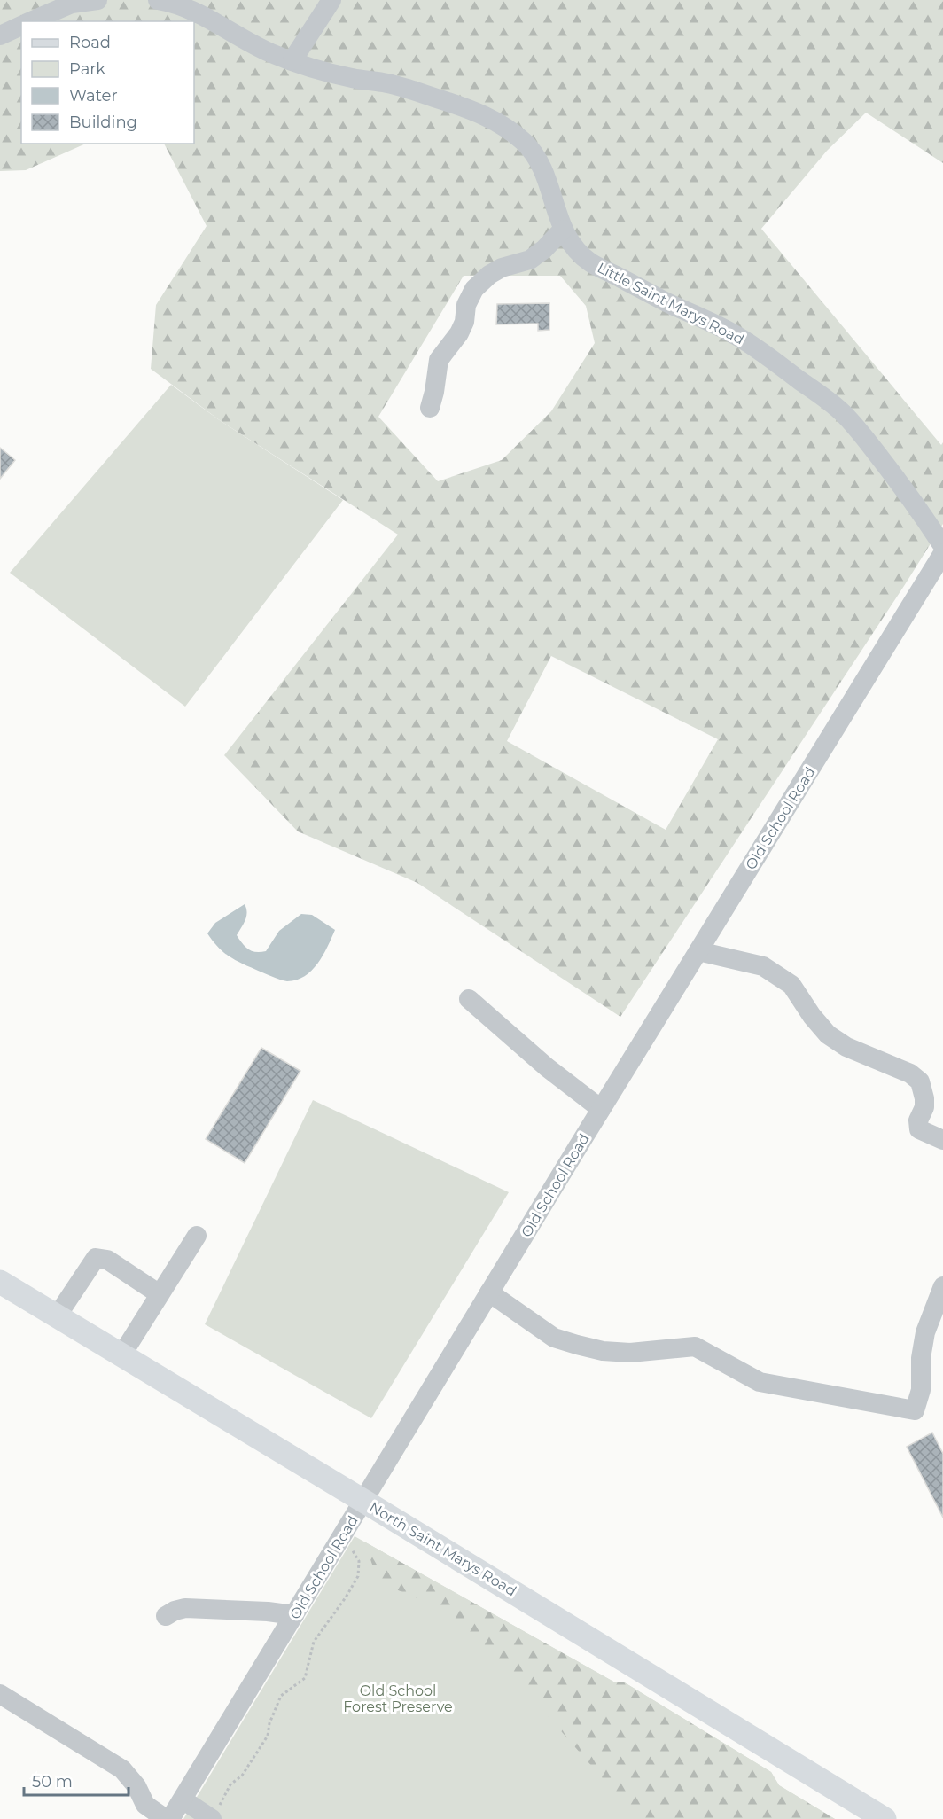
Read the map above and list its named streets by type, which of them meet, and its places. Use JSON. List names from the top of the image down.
{
  "streets": {
    "main road": ["North Saint Marys Road"],
    "street": ["Little Saint Marys Road", "Old School Road"]
  },
  "crossings": [
    ["Old School Road", "North Saint Marys Road"]
  ],
  "parks": ["Old School Forest Preserve"],
  "legend": [
    "Road",
    "Park",
    "Water",
    "Building"
  ],
  "scale_bar": "50 m"
}
